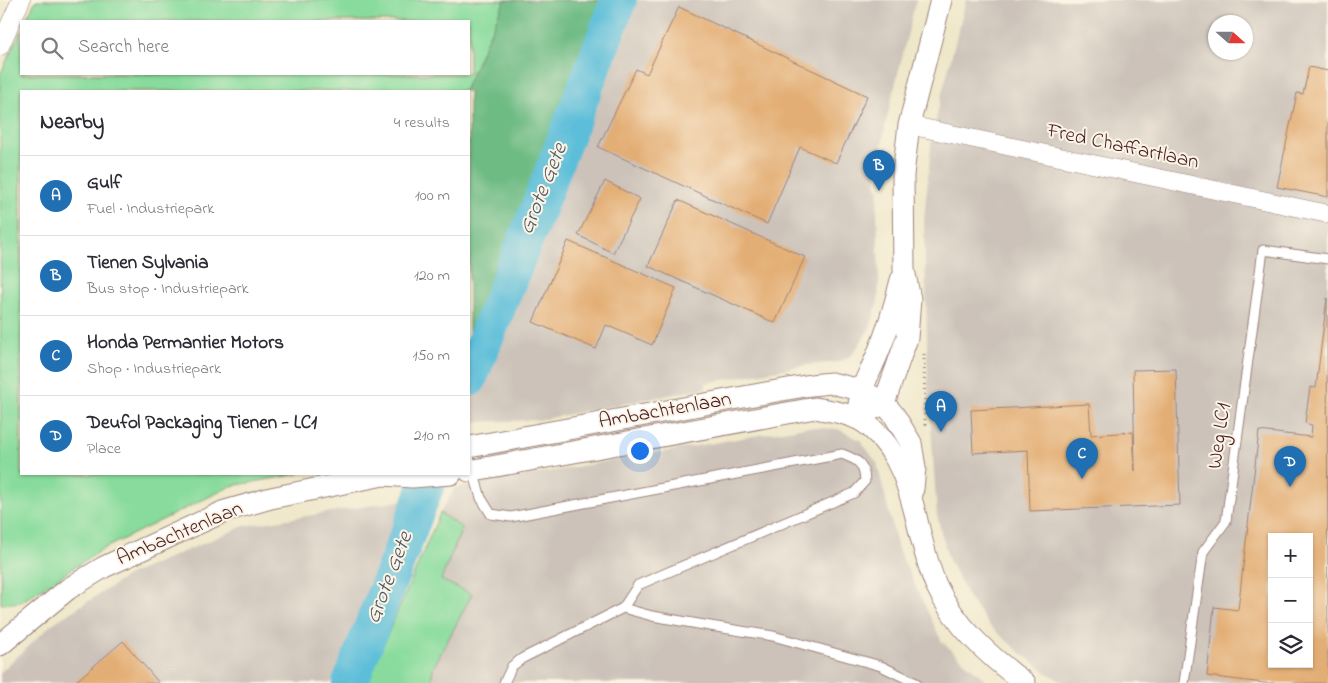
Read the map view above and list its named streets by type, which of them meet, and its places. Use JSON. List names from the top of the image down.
{
  "streets": {
    "street": ["Fred Chaffartlaan", "Ambachtenlaan"],
    "lane": ["Weg LC1"]
  },
  "water": ["Grote Gete"],
  "north": "right",
  "page": {
    "search": "Search here",
    "heading": ["Nearby", "4 results"],
    "pins": [
      "B",
      "A",
      "C",
      "D"
    ],
    "list": [
      {
        "mark": "A",
        "name": "Gulf",
        "note": "Fuel · Industriepark",
        "value": "100 m"
      },
      {
        "mark": "B",
        "name": "Tienen Sylvania",
        "note": "Bus stop · Industriepark",
        "value": "120 m"
      },
      {
        "mark": "C",
        "name": "Honda Permantier Motors",
        "note": "Shop · Industriepark",
        "value": "150 m"
      },
      {
        "mark": "D",
        "name": "Deufol Packaging Tienen - LC1",
        "note": "Place",
        "value": "210 m"
      }
    ],
    "map_buttons": ["+", "−"]
  }
}
